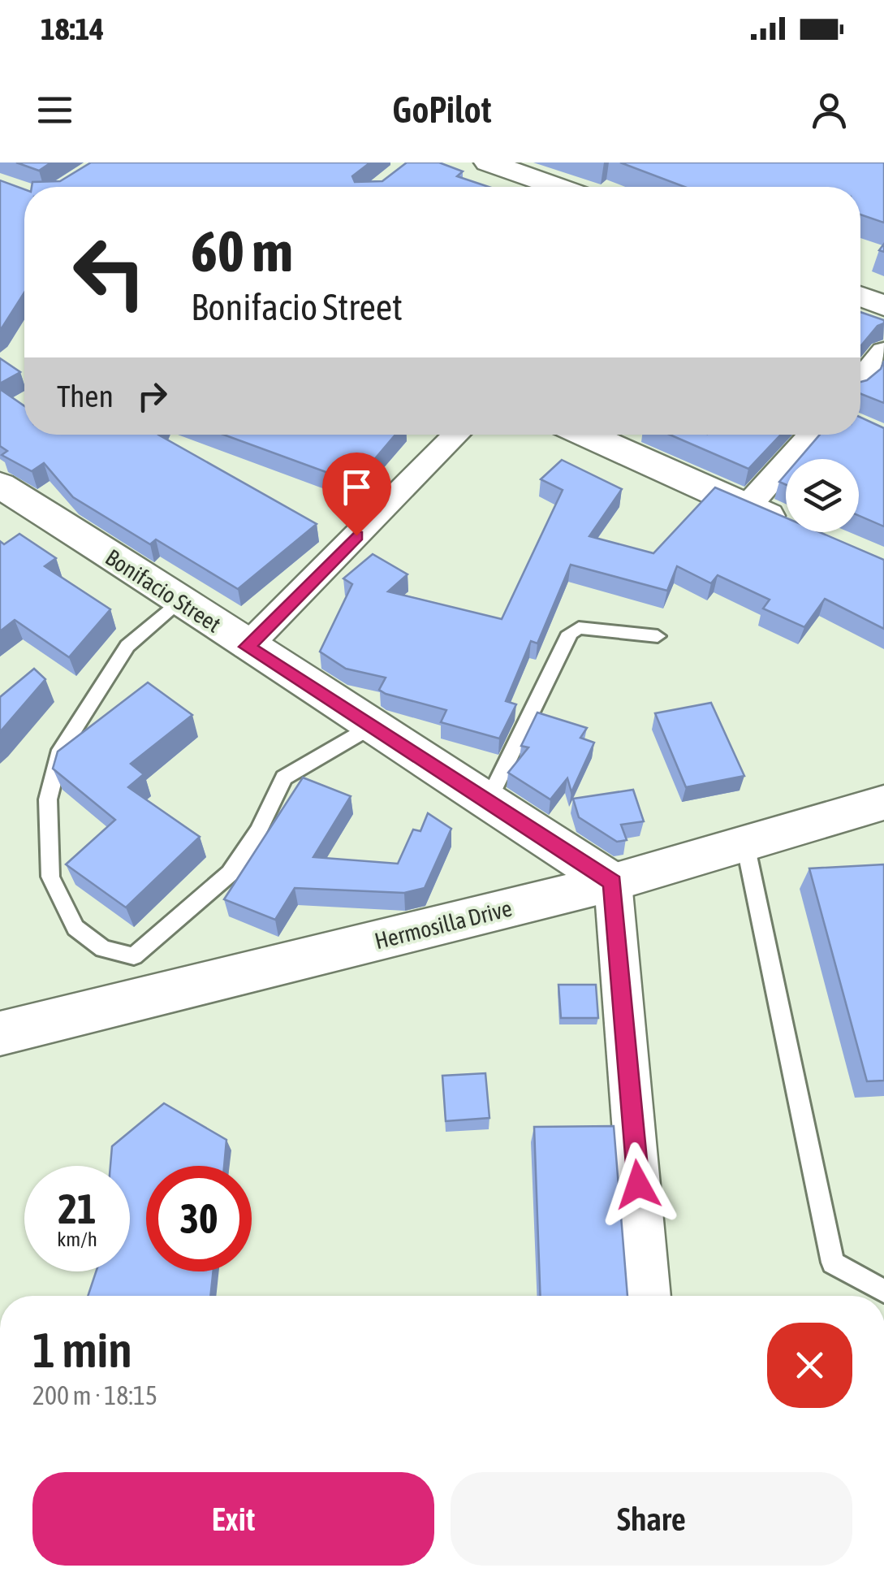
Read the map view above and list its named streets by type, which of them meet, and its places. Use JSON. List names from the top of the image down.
{
  "streets": {
    "main road": ["Bonifacio Street", "Hermosilla Drive"]
  },
  "crossings": [
    ["Bonifacio Street", "Hermosilla Drive"]
  ],
  "page": {
    "status": "18:14",
    "header": "GoPilot",
    "turn": ["60 m", "Bonifacio Street"],
    "then": "Then",
    "speed": "21 km/h",
    "limit": "30",
    "heading": ["1 min", "200 m · 18:15"],
    "buttons": ["Exit", "Share"]
  }
}
